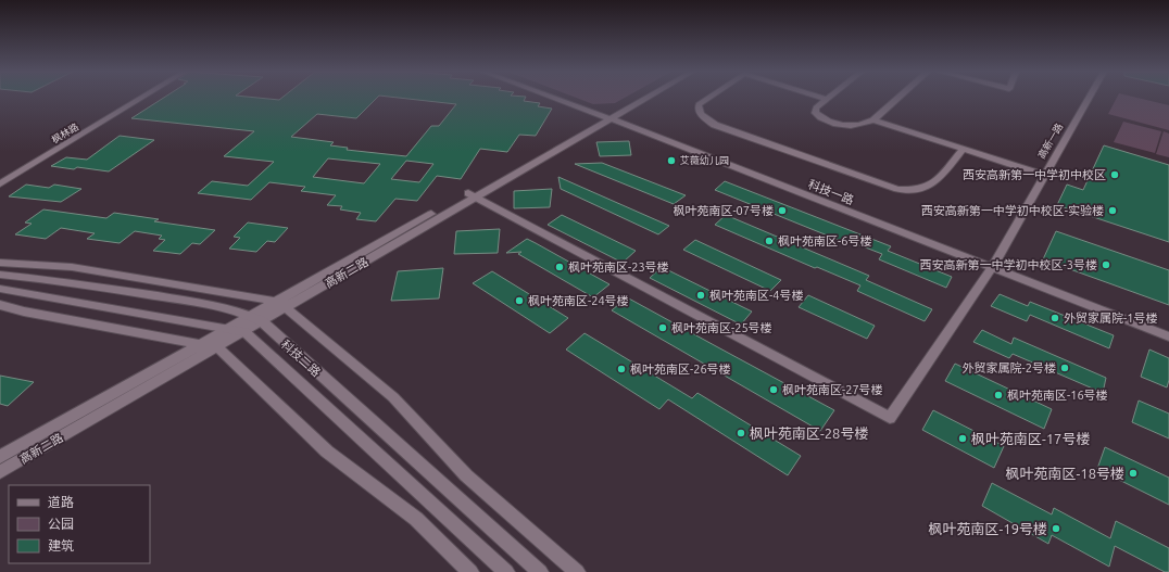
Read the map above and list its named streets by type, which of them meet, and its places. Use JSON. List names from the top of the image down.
{
  "streets": {
    "street": [
      "枫林路",
      "高新一路",
      "科技一路",
      "高新二路",
      "科技二路"
    ]
  },
  "crossings": [
    ["高新一路", "科技一路"],
    ["高新一路", "高新二路"],
    ["科技一路", "高新二路"],
    ["高新二路", "科技二路"]
  ],
  "places": [
    "艾薇幼儿园",
    "西安高新第一中学初中校区",
    "枫叶苑南区-07号楼",
    "西安高新第一中学初中校区-实验楼",
    "枫叶苑南区-6号楼",
    "西安高新第一中学初中校区-3号楼",
    "枫叶苑南区-23号楼",
    "枫叶苑南区-4号楼",
    "枫叶苑南区-24号楼",
    "外贸家属院-1号楼",
    "枫叶苑南区-25号楼",
    "外贸家属院-2号楼",
    "枫叶苑南区-26号楼",
    "枫叶苑南区-27号楼",
    "枫叶苑南区-16号楼",
    "枫叶苑南区-28号楼",
    "枫叶苑南区-17号楼",
    "枫叶苑南区-18号楼",
    "枫叶苑南区-19号楼"
  ],
  "legend": ["道路", "公园", "建筑"]
}
